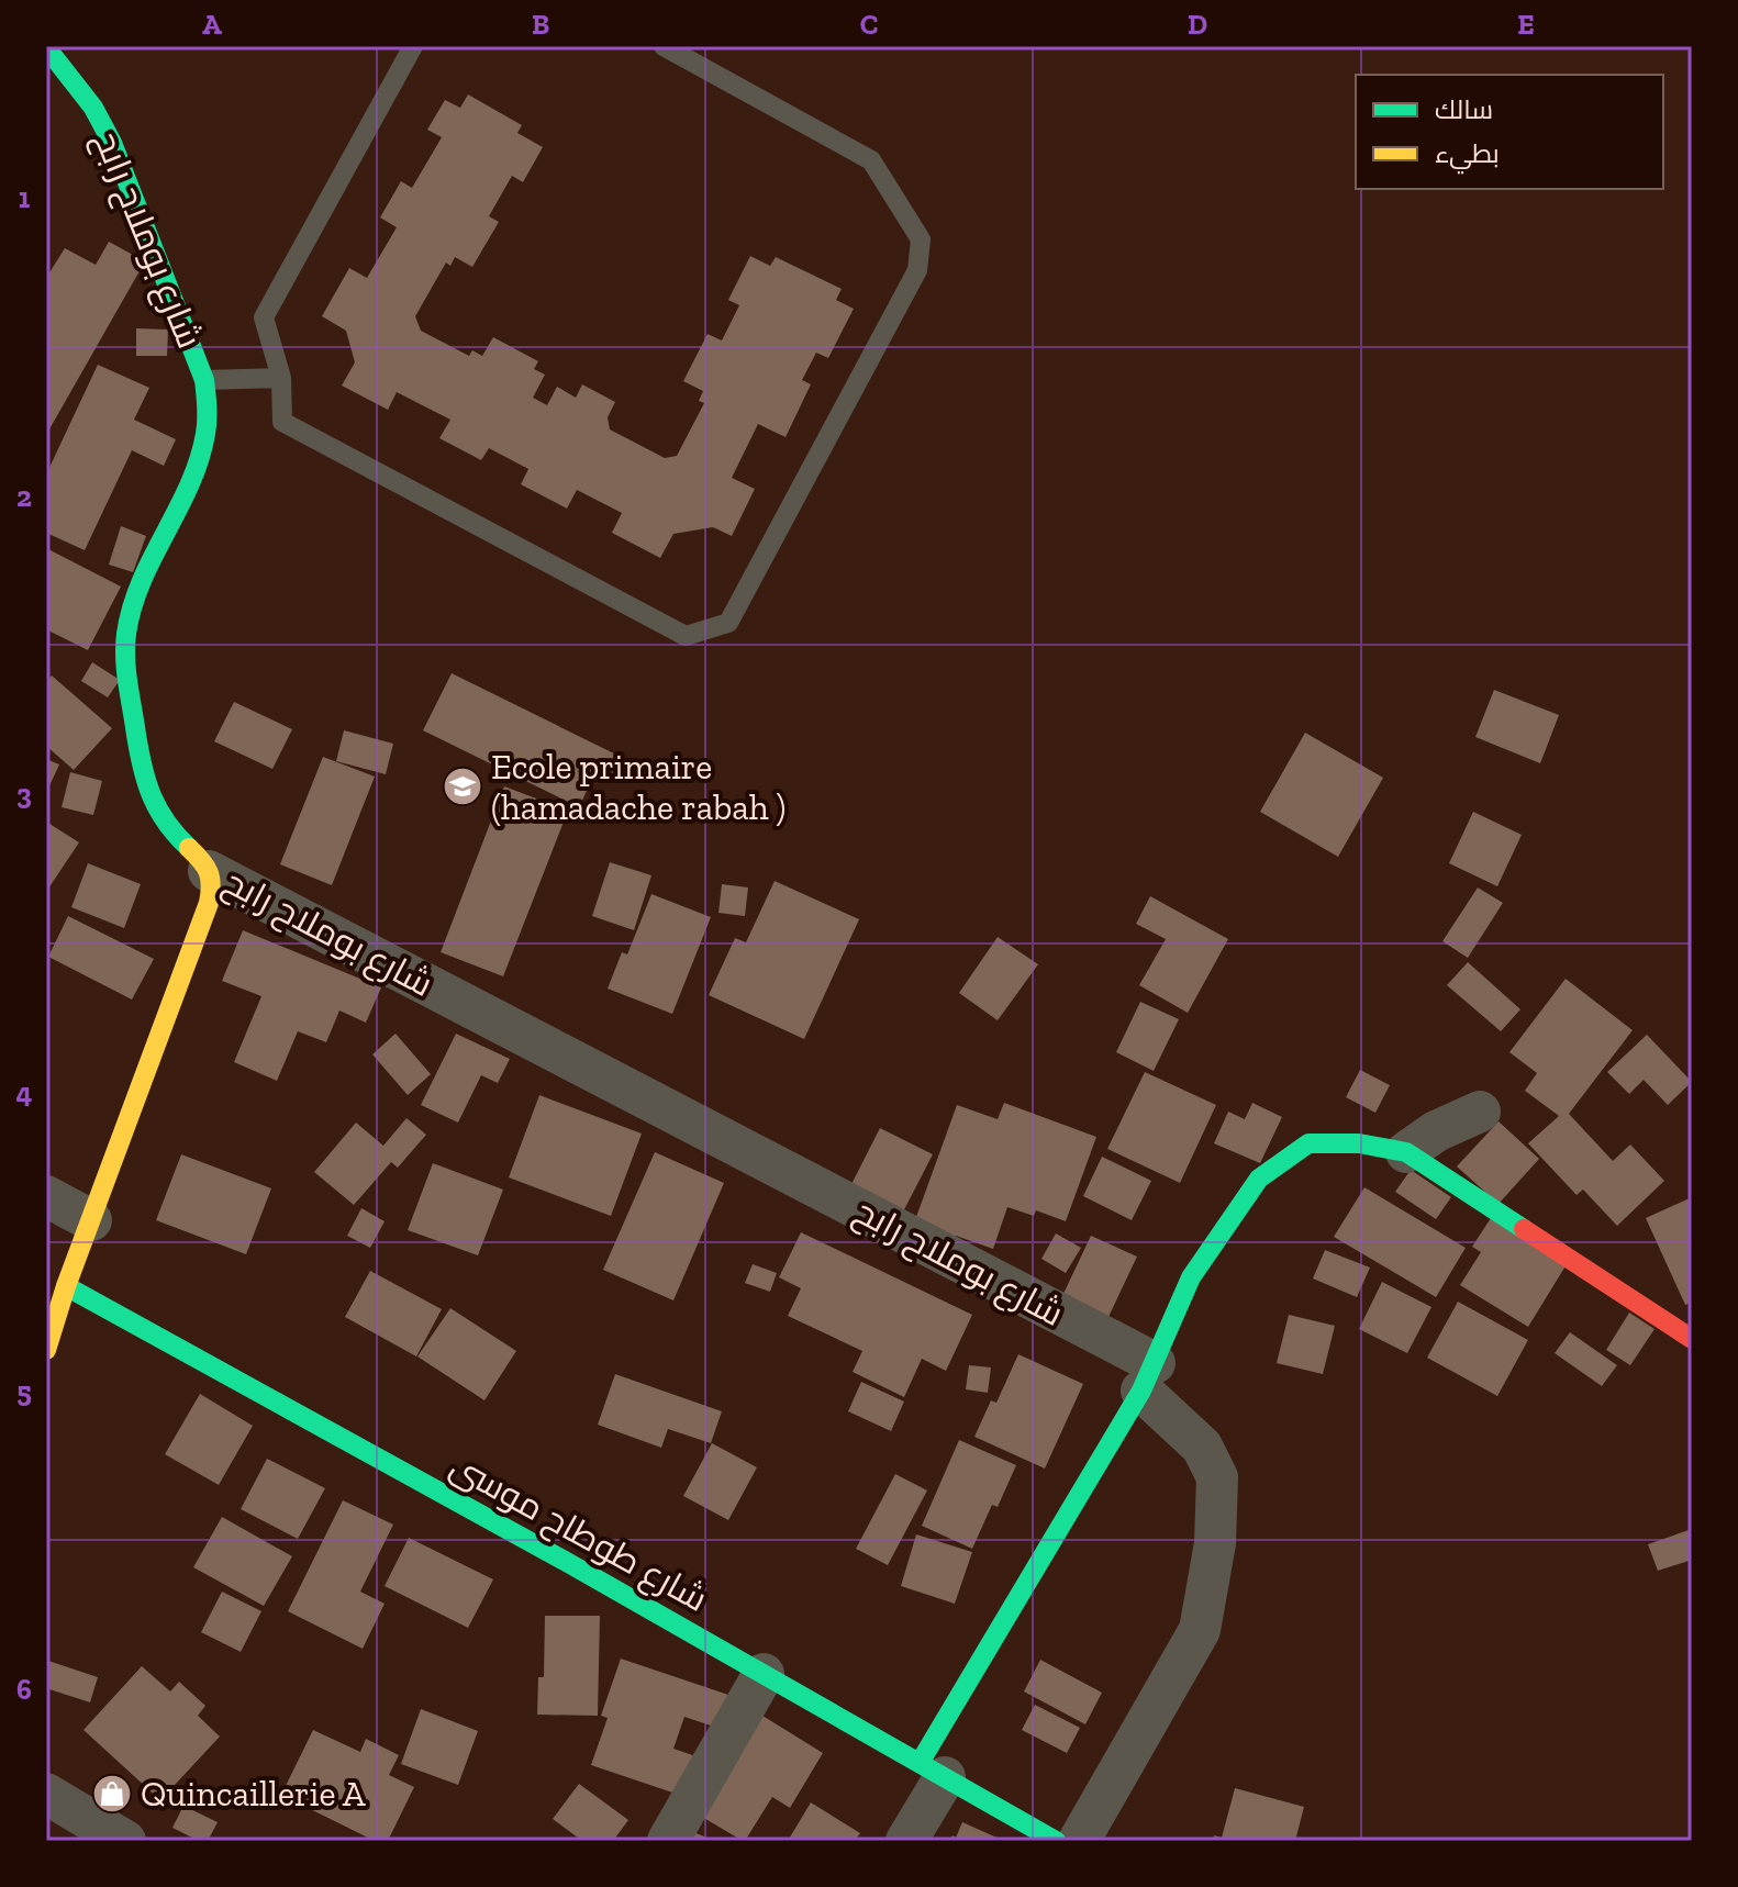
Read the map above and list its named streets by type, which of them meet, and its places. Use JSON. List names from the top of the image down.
{
  "streets": {
    "street": ["شارع بوملاح رابح", "شارع طوطاح موسى"]
  },
  "places": {
    "school or university": ["Ecole primaire (hamadache rabah )"],
    "shop": ["Quincaillerie A"]
  },
  "legend": ["سالك", "بطيء"],
  "grid": {
    "columns": [
      "A",
      "B",
      "C",
      "D",
      "E"
    ],
    "rows": [
      "1",
      "2",
      "3",
      "4",
      "5",
      "6"
    ]
  }
}
